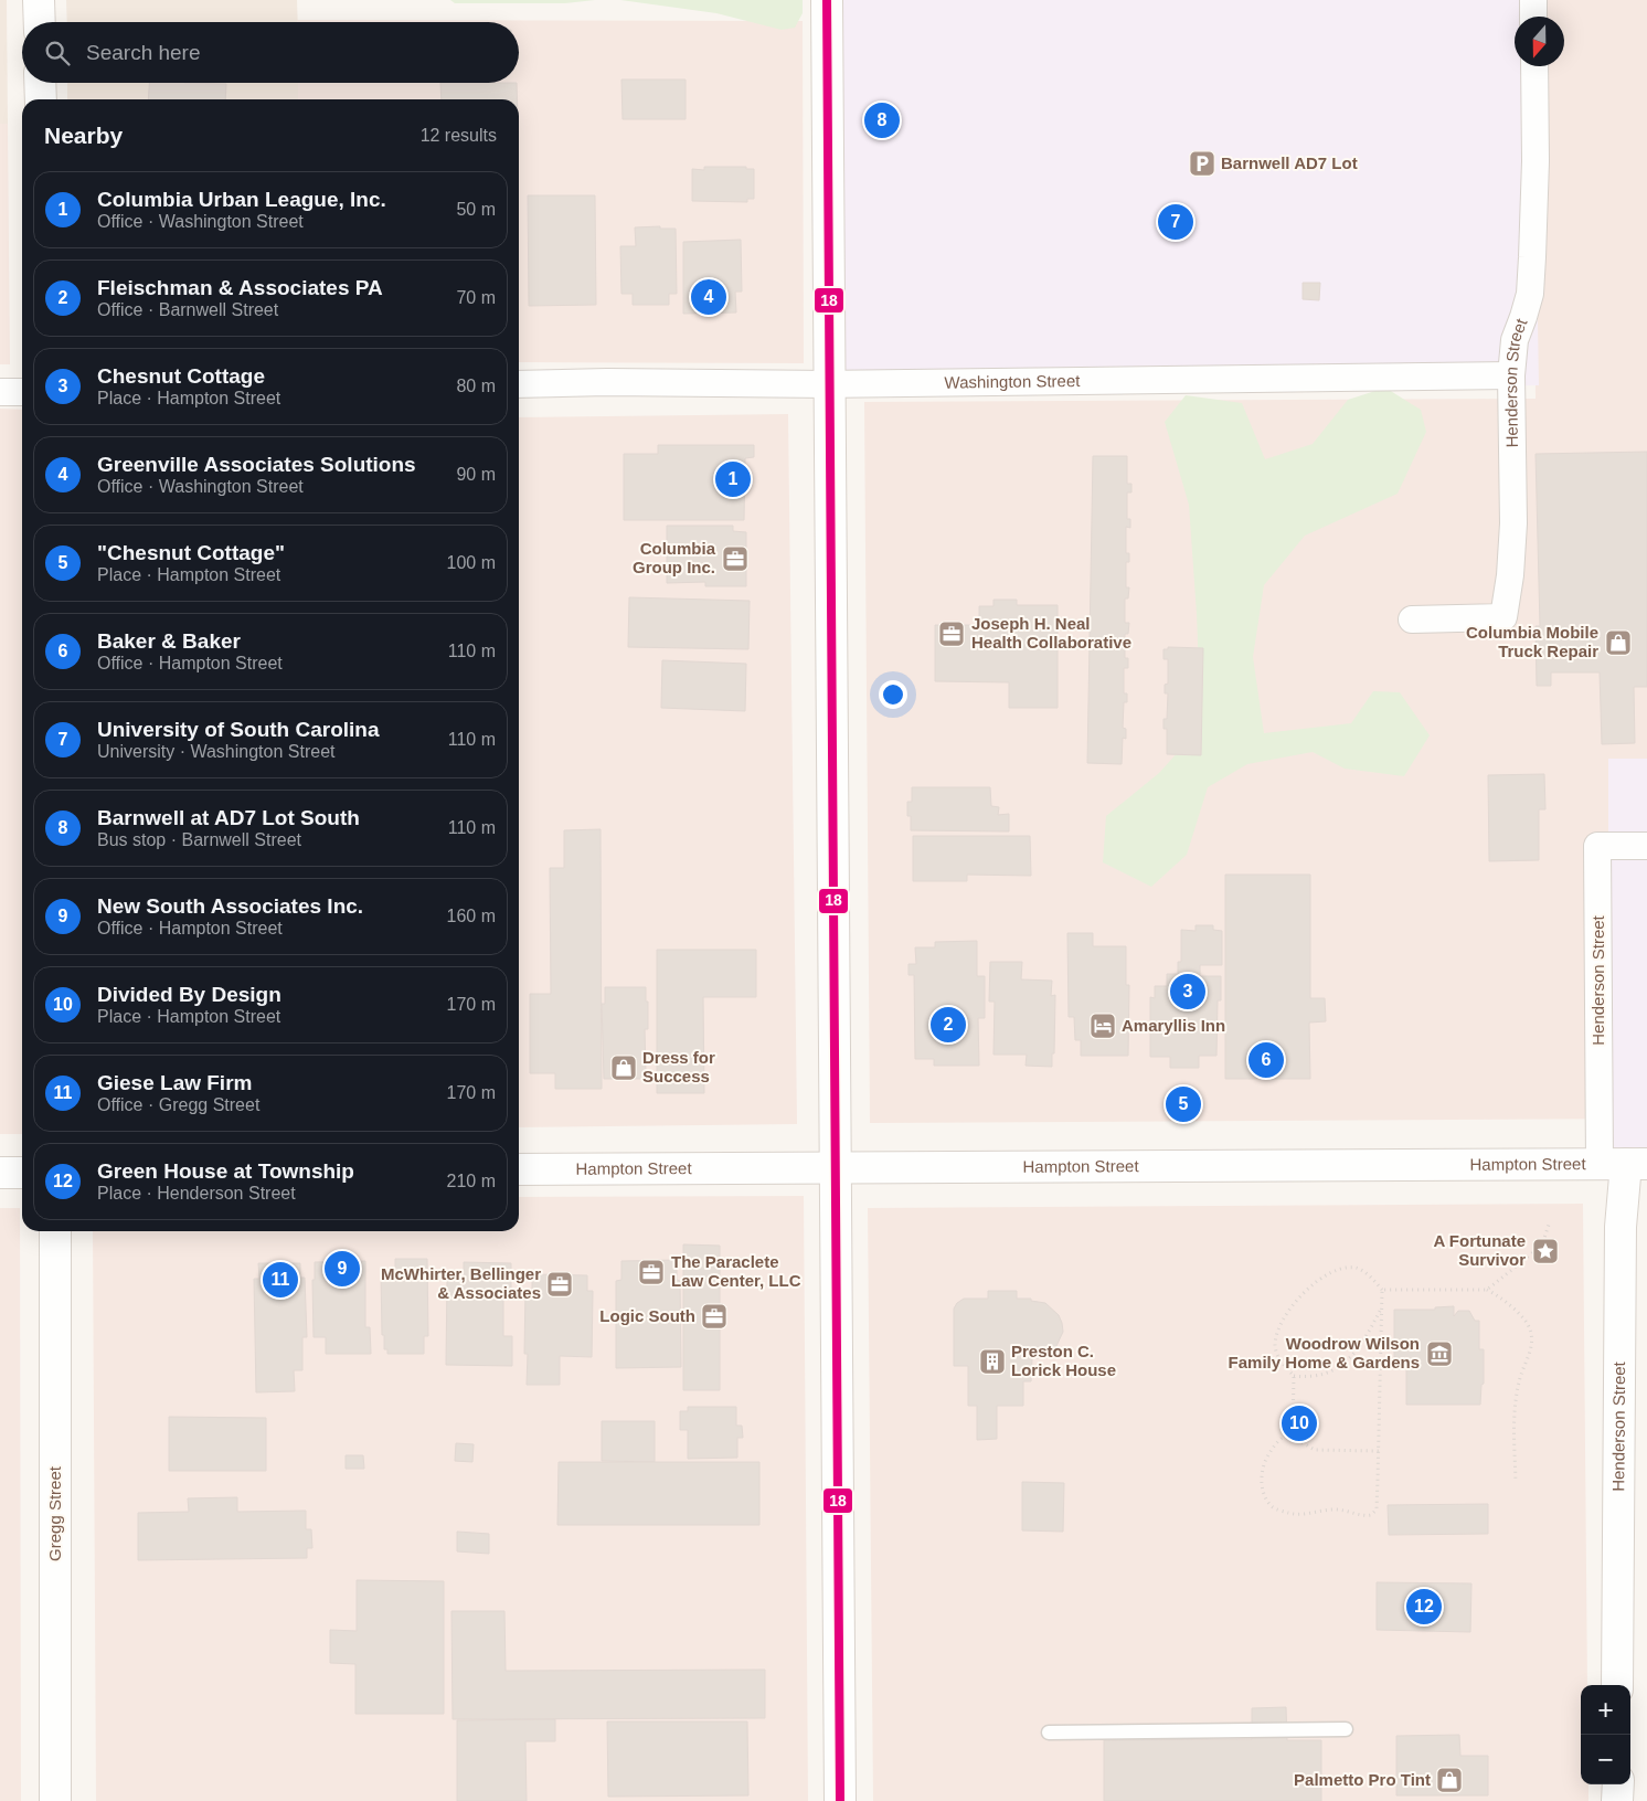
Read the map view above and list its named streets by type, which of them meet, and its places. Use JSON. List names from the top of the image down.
{
  "streets": {
    "street": [
      "Washington Street",
      "Henderson Street",
      "Hampton Street",
      "Gregg Street"
    ]
  },
  "crossings": [
    ["Washington Street", "Henderson Street"],
    ["Henderson Street", "Hampton Street"]
  ],
  "places": {
    "parking": ["Barnwell AD7 Lot"],
    "office": [
      "Columbia Group Inc.",
      "Joseph H. Neal Health Collaborative",
      "The Paraclete Law Center, LLC",
      "McWhirter, Bellinger & Associates",
      "Logic South"
    ],
    "shop": ["Columbia Mobile Truck Repair", "Dress for Success", "Palmetto Pro Tint"],
    "hotel": ["Amaryllis Inn"],
    "place": ["A Fortunate Survivor"],
    "museum": ["Woodrow Wilson Family Home & Gardens"],
    "building": ["Preston C. Lorick House"]
  },
  "lines": ["transit line 18"],
  "north": "bottom",
  "page": {
    "search": "Search here",
    "heading": ["Nearby", "12 results"],
    "pins": [
      "8",
      "7",
      "4",
      "1",
      "3",
      "2",
      "6",
      "5",
      "9",
      "11",
      "10",
      "12"
    ],
    "list": [
      {
        "mark": "1",
        "name": "Columbia Urban League, Inc.",
        "note": "Office · Washington Street",
        "value": "50 m"
      },
      {
        "mark": "2",
        "name": "Fleischman & Associates PA",
        "note": "Office · Barnwell Street",
        "value": "70 m"
      },
      {
        "mark": "3",
        "name": "Chesnut Cottage",
        "note": "Place · Hampton Street",
        "value": "80 m"
      },
      {
        "mark": "4",
        "name": "Greenville Associates Solutions",
        "note": "Office · Washington Street",
        "value": "90 m"
      },
      {
        "mark": "5",
        "name": "\"Chesnut Cottage\"",
        "note": "Place · Hampton Street",
        "value": "100 m"
      },
      {
        "mark": "6",
        "name": "Baker & Baker",
        "note": "Office · Hampton Street",
        "value": "110 m"
      },
      {
        "mark": "7",
        "name": "University of South Carolina",
        "note": "University · Washington Street",
        "value": "110 m"
      },
      {
        "mark": "8",
        "name": "Barnwell at AD7 Lot South",
        "note": "Bus stop · Barnwell Street",
        "value": "110 m"
      },
      {
        "mark": "9",
        "name": "New South Associates Inc.",
        "note": "Office · Hampton Street",
        "value": "160 m"
      },
      {
        "mark": "10",
        "name": "Divided By Design",
        "note": "Place · Hampton Street",
        "value": "170 m"
      },
      {
        "mark": "11",
        "name": "Giese Law Firm",
        "note": "Office · Gregg Street",
        "value": "170 m"
      },
      {
        "mark": "12",
        "name": "Green House at Township",
        "note": "Place · Henderson Street",
        "value": "210 m"
      }
    ],
    "map_buttons": ["+", "−"]
  }
}
